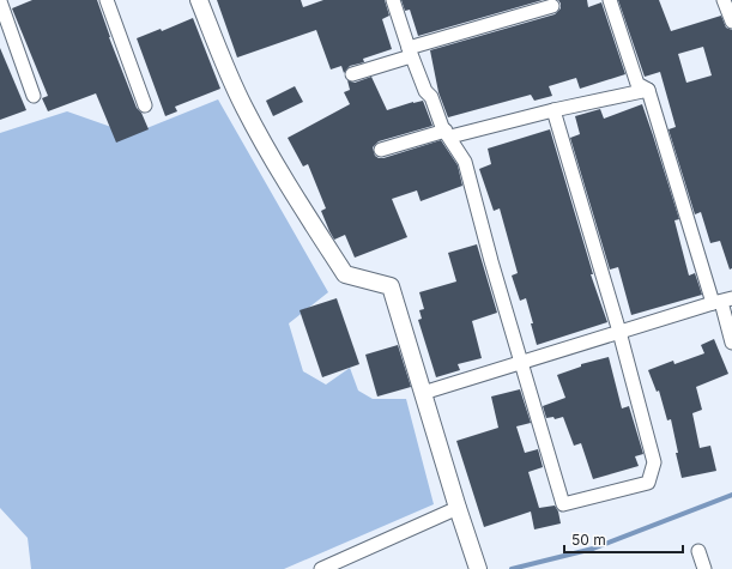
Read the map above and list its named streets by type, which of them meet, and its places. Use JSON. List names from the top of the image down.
{
  "scale_bar": "50 m"
}
